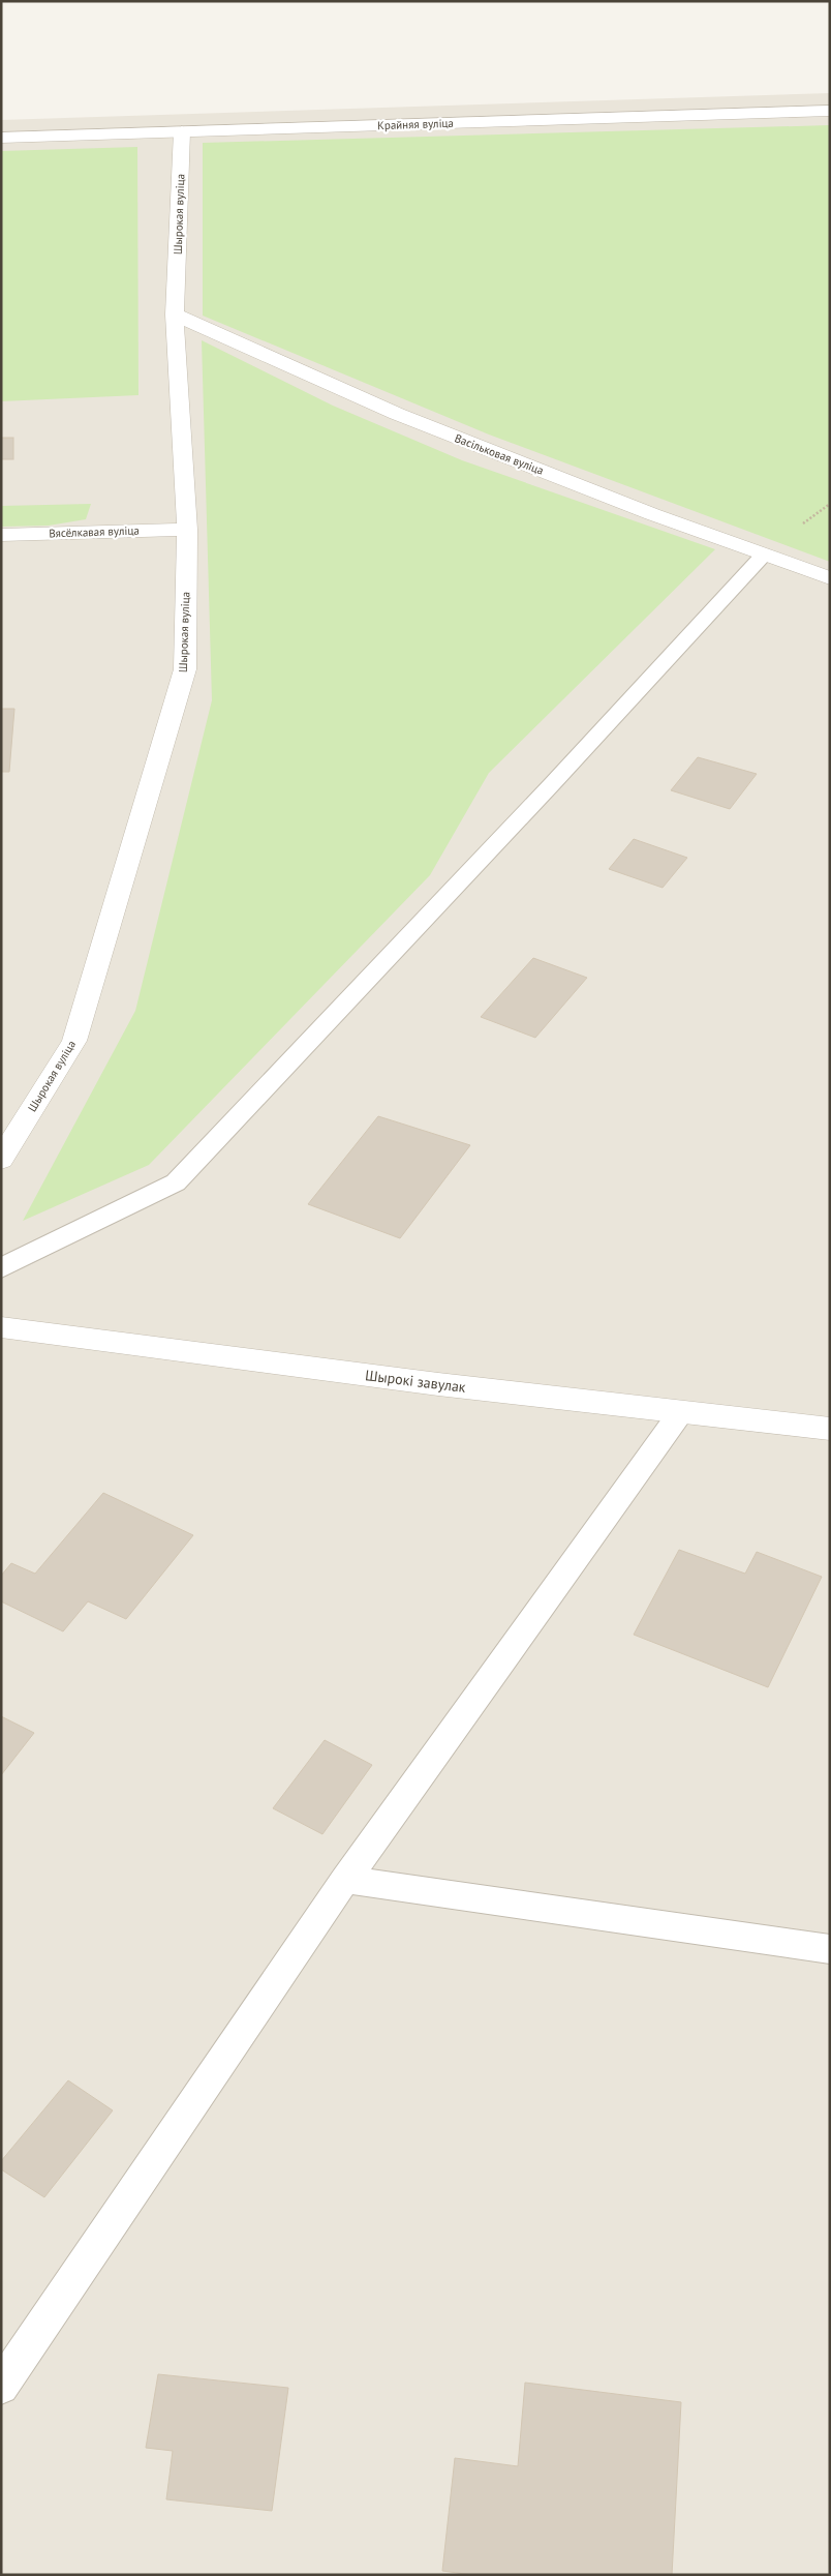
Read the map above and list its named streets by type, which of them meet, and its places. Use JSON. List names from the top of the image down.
{
  "streets": {
    "street": [
      "Крайняя вуліца",
      "Шырокая вуліца",
      "Васільковая вуліца",
      "Вясёлкавая вуліца",
      "Шырокі завулак"
    ]
  },
  "crossings": [
    ["Крайняя вуліца", "Шырокая вуліца"],
    ["Шырокая вуліца", "Васільковая вуліца"],
    ["Шырокая вуліца", "Вясёлкавая вуліца"]
  ]
}
